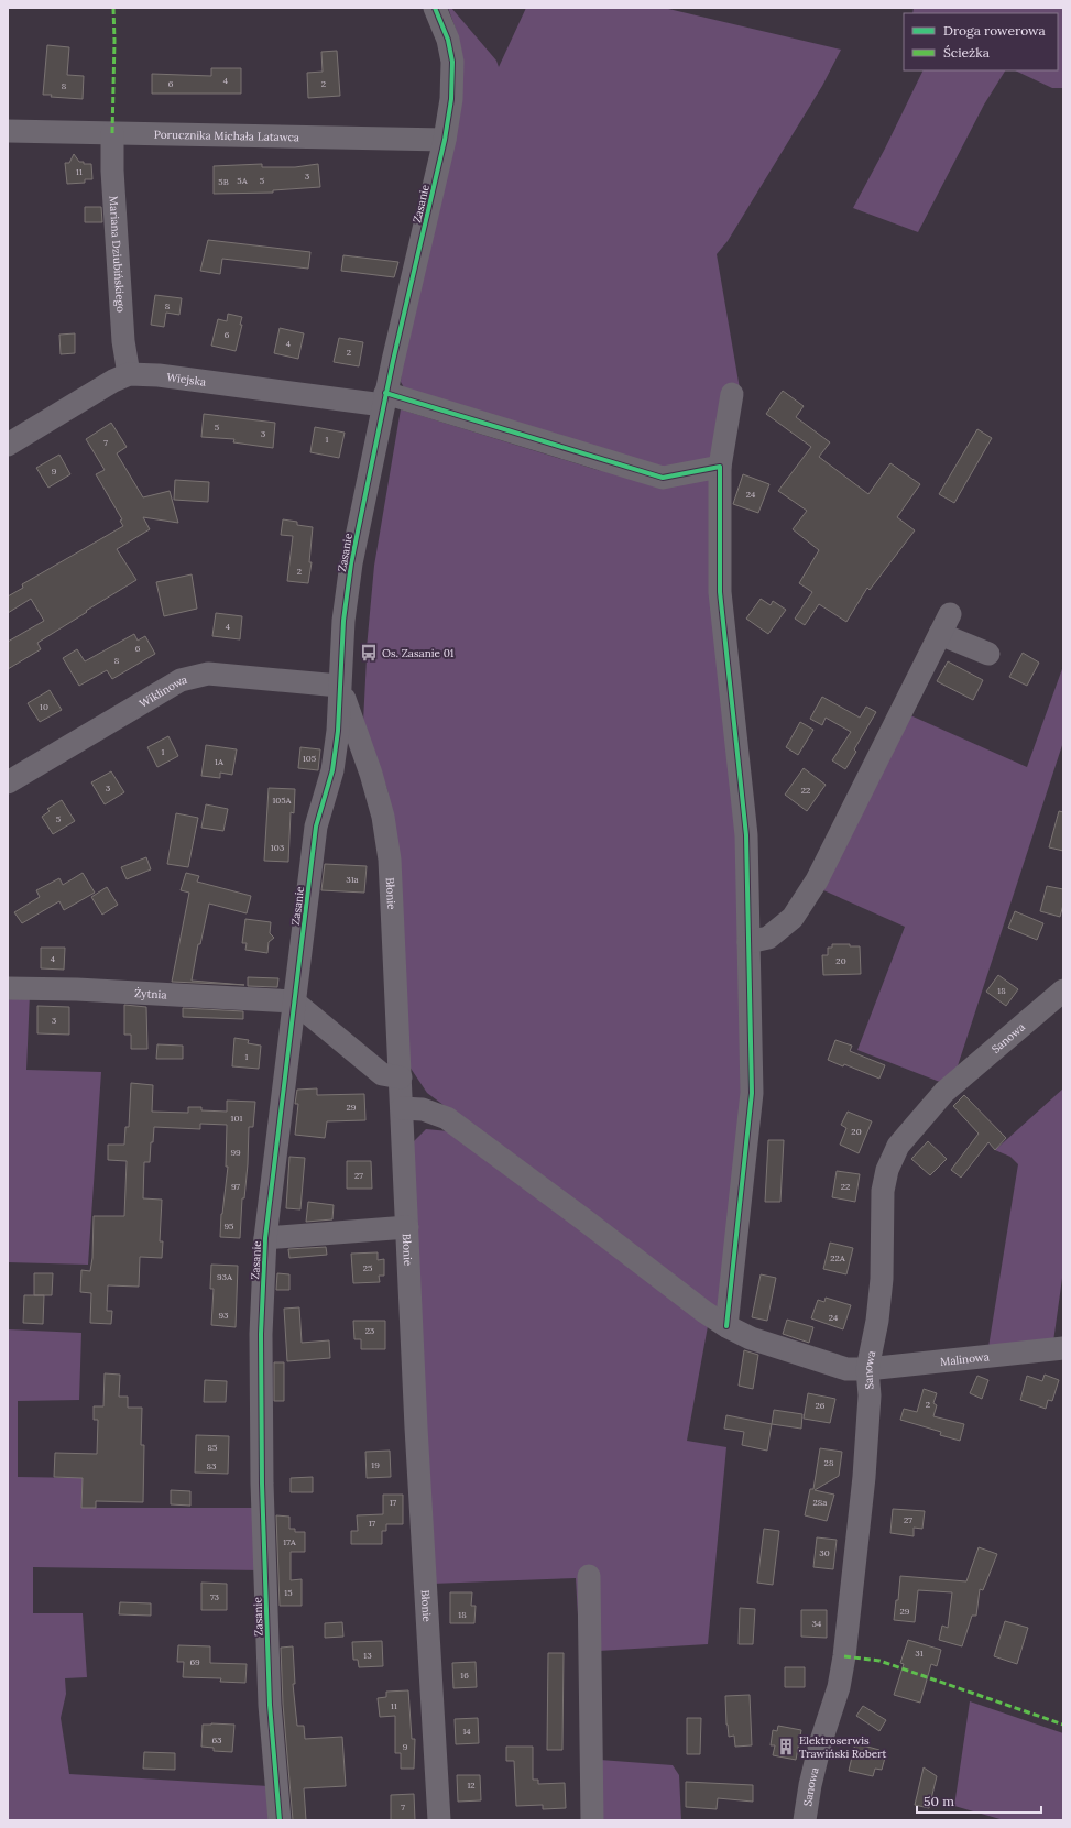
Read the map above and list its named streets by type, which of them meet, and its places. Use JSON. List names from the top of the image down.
{
  "streets": {
    "street": [
      "Porucznika Michała Latawca",
      "Zasanie",
      "Mariana Dziubińskiego",
      "Wiejska",
      "Wiklinowa",
      "Błonie",
      "Żytnia",
      "Sanowa",
      "Malinowa"
    ]
  },
  "crossings": [
    ["Porucznika Michała Latawca", "Zasanie"],
    ["Porucznika Michała Latawca", "Mariana Dziubińskiego"],
    ["Zasanie", "Wiejska"],
    ["Zasanie", "Wiklinowa"],
    ["Zasanie", "Błonie"],
    ["Zasanie", "Żytnia"],
    ["Mariana Dziubińskiego", "Wiejska"],
    ["Wiklinowa", "Błonie"],
    ["Błonie", "Malinowa"],
    ["Sanowa", "Malinowa"]
  ],
  "places": {
    "bus stop": ["Os. Zasanie 01"],
    "building": ["Elektroserwis Trawiński Robert"]
  },
  "house_numbers": [
    "4",
    "6",
    "2",
    "8",
    "11",
    "3",
    "5A",
    "5",
    "5B",
    "8",
    "6",
    "4",
    "2",
    "5",
    "3",
    "1",
    "7",
    "9",
    "24",
    "2",
    "4",
    "6",
    "8",
    "10",
    "1",
    "105",
    "1A",
    "3",
    "22",
    "105A",
    "5",
    "103",
    "31a",
    "4",
    "20",
    "18",
    "3",
    "1",
    "29",
    "101",
    "20",
    "99",
    "27",
    "97",
    "22",
    "95",
    "22A",
    "25",
    "93A",
    "93",
    "24",
    "23",
    "2",
    "26",
    "85",
    "28",
    "19",
    "83",
    "17",
    "28a",
    "27",
    "17",
    "17A",
    "30",
    "15",
    "73",
    "29",
    "18",
    "34",
    "31",
    "13",
    "69",
    "16",
    "11",
    "14",
    "63",
    "9",
    "12",
    "7"
  ],
  "legend": ["Droga rowerowa", "Ścieżka"],
  "scale_bar": "50 m"
}
